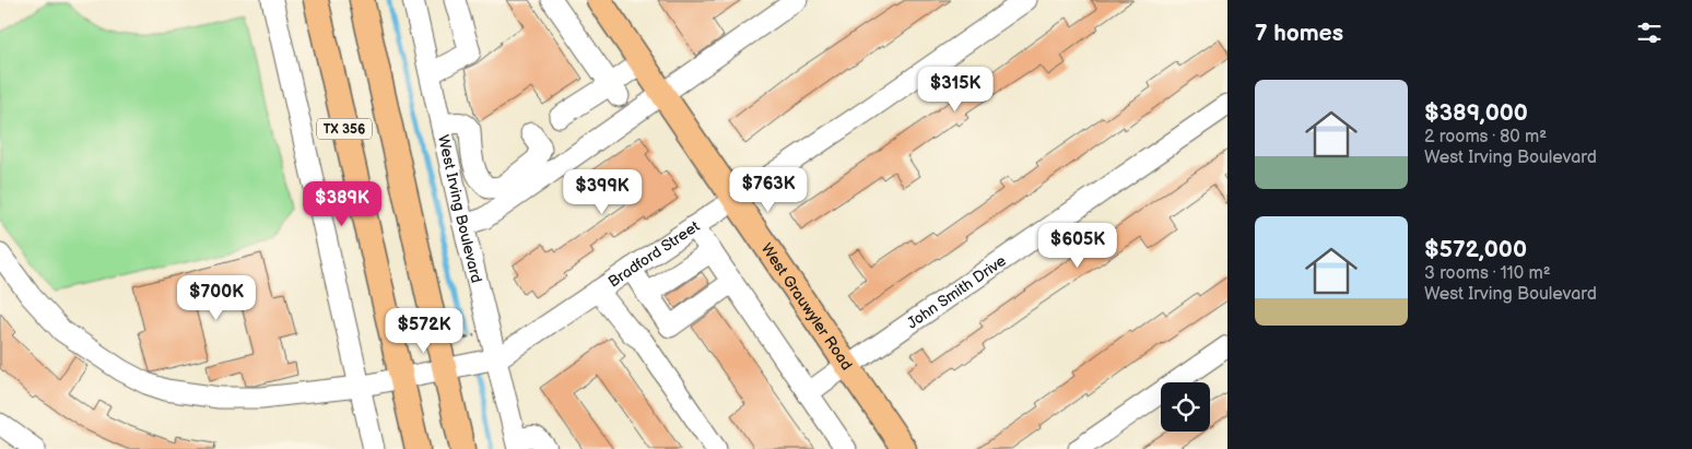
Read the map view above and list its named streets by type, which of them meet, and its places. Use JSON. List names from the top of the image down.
{
  "streets": {
    "main road": ["TX 356", "West Grauwyler Road"],
    "street": ["West Irving Boulevard", "Bradford Street", "John Smith Drive"]
  },
  "crossings": [
    ["West Irving Boulevard", "Bradford Street"],
    ["Bradford Street", "West Grauwyler Road"],
    ["John Smith Drive", "West Grauwyler Road"]
  ],
  "page": {
    "heading": "7 homes",
    "list": [
      {
        "name": "$389,000",
        "note": "2 rooms · 80 m² · West Irving Boulevard"
      },
      {
        "name": "$572,000",
        "note": "3 rooms · 110 m² · West Irving Boulevard"
      }
    ],
    "price": [
      "$315K",
      "$763K",
      "$399K",
      "$389K",
      "$605K",
      "$700K",
      "$572K"
    ]
  }
}
